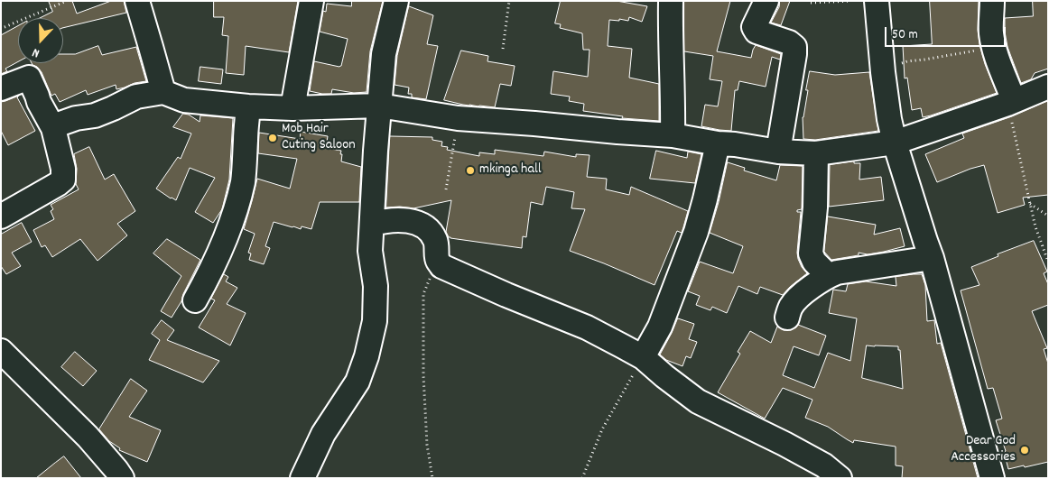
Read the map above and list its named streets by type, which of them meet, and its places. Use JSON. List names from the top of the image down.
{
  "places": ["Mob Hair Cuting Saloon", "mkinga hall", "Dear God Accessories"],
  "scale_bar": "50 m",
  "north": "bottom"
}
